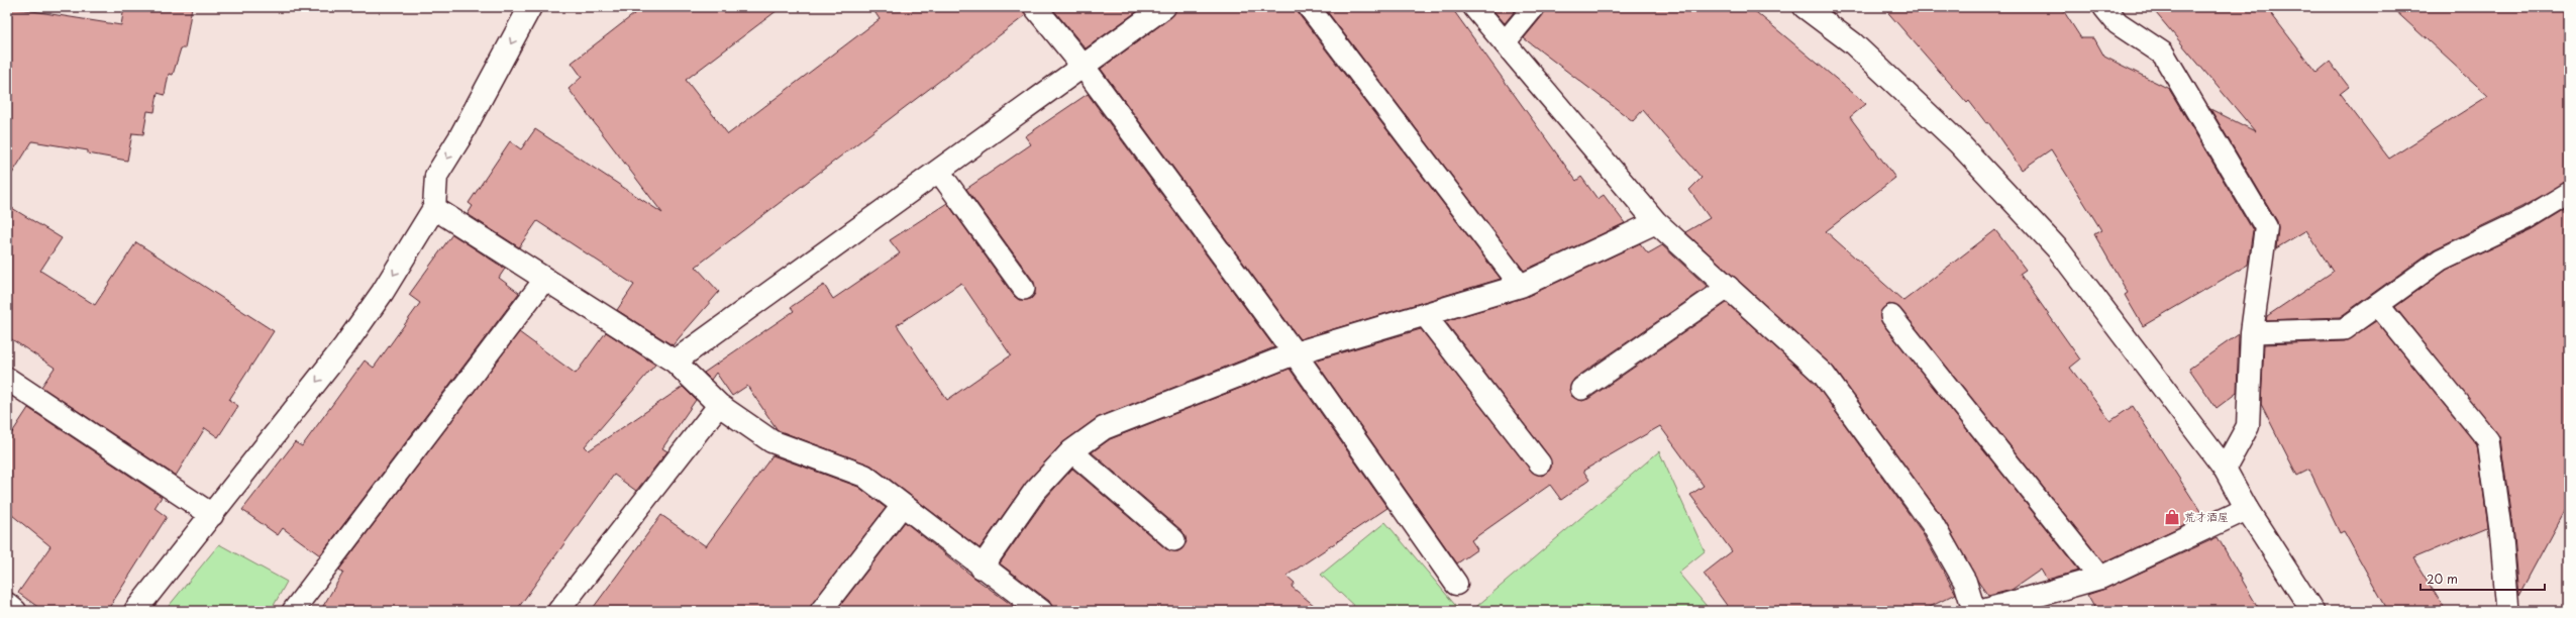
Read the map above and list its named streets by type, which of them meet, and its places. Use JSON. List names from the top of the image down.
{
  "places": {
    "shop": ["荒才酒屋"]
  },
  "scale_bar": "20 m"
}
